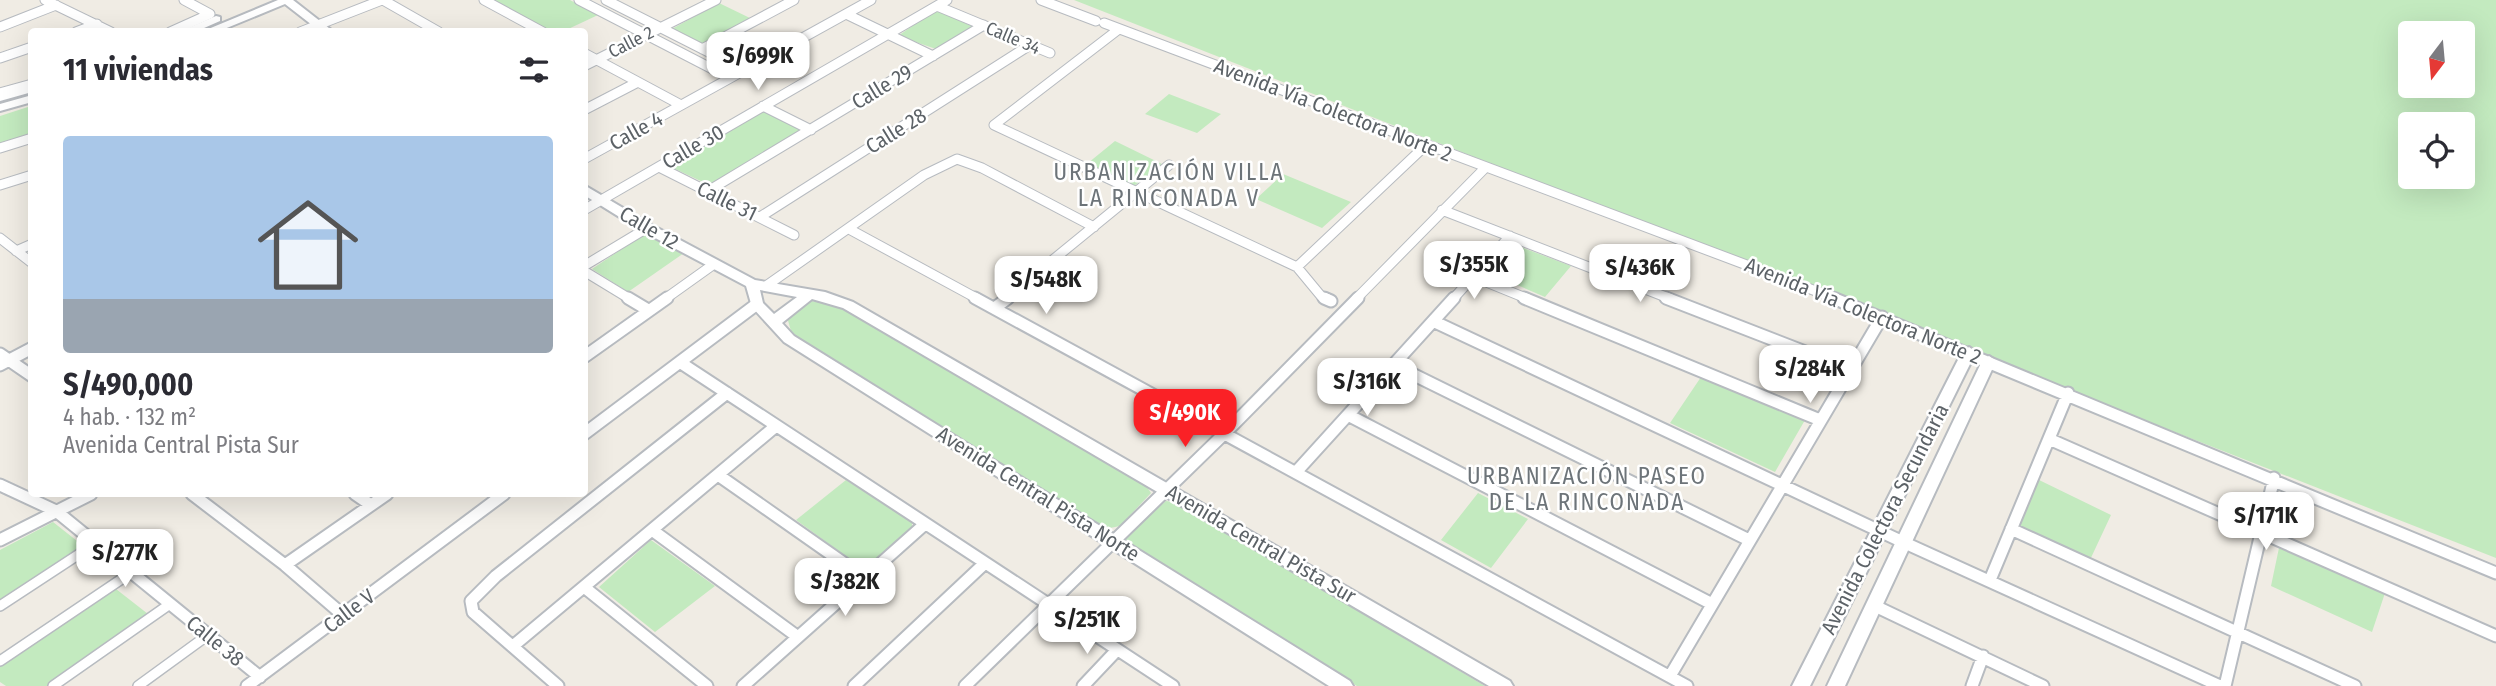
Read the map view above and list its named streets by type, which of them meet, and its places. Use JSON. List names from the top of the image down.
{
  "streets": {
    "street": [
      "Calle 34",
      "Calle 2",
      "Calle 29",
      "Avenida Vía Colectora Norte 2",
      "Calle 4",
      "Calle 28",
      "Calle 30",
      "Calle 31",
      "Calle 12",
      "Avenida Central Pista Norte",
      "Avenida Colectora Secundaria",
      "Avenida Central Pista Sur",
      "Calle V",
      "Calle 38"
    ]
  },
  "crossings": [
    ["Calle 34", "Calle 29"],
    ["Calle 34", "Calle 28"],
    ["Calle 34", "Calle 30"],
    ["Calle 29", "Calle 31"],
    ["Avenida Vía Colectora Norte 2", "Avenida Colectora Secundaria"],
    ["Calle 28", "Calle 31"],
    ["Calle 30", "Calle 31"],
    ["Calle 30", "Calle 12"],
    ["Calle 12", "Avenida Central Pista Norte"],
    ["Calle 12", "Avenida Central Pista Sur"],
    ["Avenida Central Pista Norte", "Avenida Central Pista Sur"],
    ["Calle V", "Calle 38"]
  ],
  "districts": ["URBANIZACIÓN VILLA LA RINCONADA V", "URBANIZACIÓN PASEO DE LA RINCONADA"],
  "north": "bottom",
  "page": {
    "heading": "11 viviendas",
    "price": [
      "S/699K",
      "S/355K",
      "S/436K",
      "S/548K",
      "S/284K",
      "S/316K",
      "S/490K",
      "S/171K",
      "S/277K",
      "S/382K",
      "S/251K"
    ],
    "list": [
      {
        "name": "S/490,000",
        "note": "4 hab. · 132 m² · Avenida Central Pista Sur"
      }
    ]
  }
}
